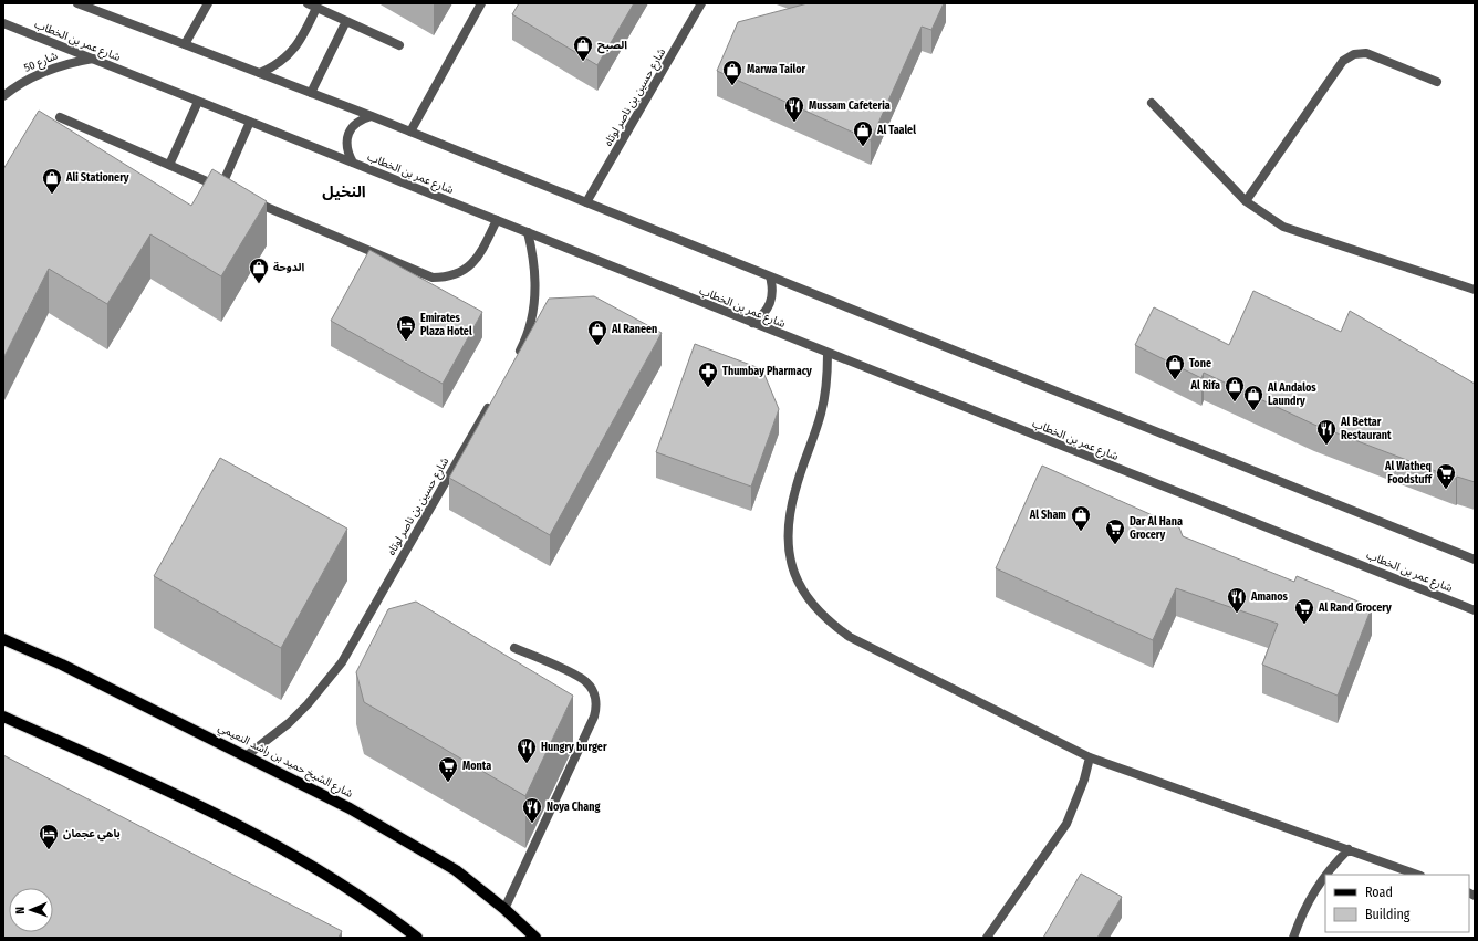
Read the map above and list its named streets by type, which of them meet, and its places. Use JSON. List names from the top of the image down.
{
  "streets": {
    "main road": ["شارع الشيخ حميد بن راشد النعيمي"],
    "street": ["شارع عمر بن الخطاب", "شارع 50", "شارع حسين بن ناصر لوتاه"]
  },
  "crossings": [
    ["شارع عمر بن الخطاب", "شارع 50"],
    ["شارع حسين بن ناصر لوتاه", "شارع الشيخ حميد بن راشد النعيمي"]
  ],
  "districts": ["النخيل"],
  "places": {
    "shop": [
      "الصبح",
      "Marwa Tailor",
      "Al Taalel",
      "Ali Stationery",
      "الدوحة",
      "Al Raneen",
      "Tone",
      "Al Rifa",
      "Al Andalos Laundry",
      "Al Sham"
    ],
    "restaurant": [
      "Mussam Cafeteria",
      "Al Bettar Restaurant",
      "Amanos",
      "Hungry burger",
      "Noya Chang"
    ],
    "hotel": ["Emirates Plaza Hotel", "باهي عجمان"],
    "pharmacy": ["Thumbay Pharmacy"],
    "supermarket": [
      "Al Watheq Foodstuff",
      "Dar Al Hana Grocery",
      "Al Rand Grocery",
      "Monta"
    ]
  },
  "legend": ["Road", "Building"],
  "north": "left"
}
